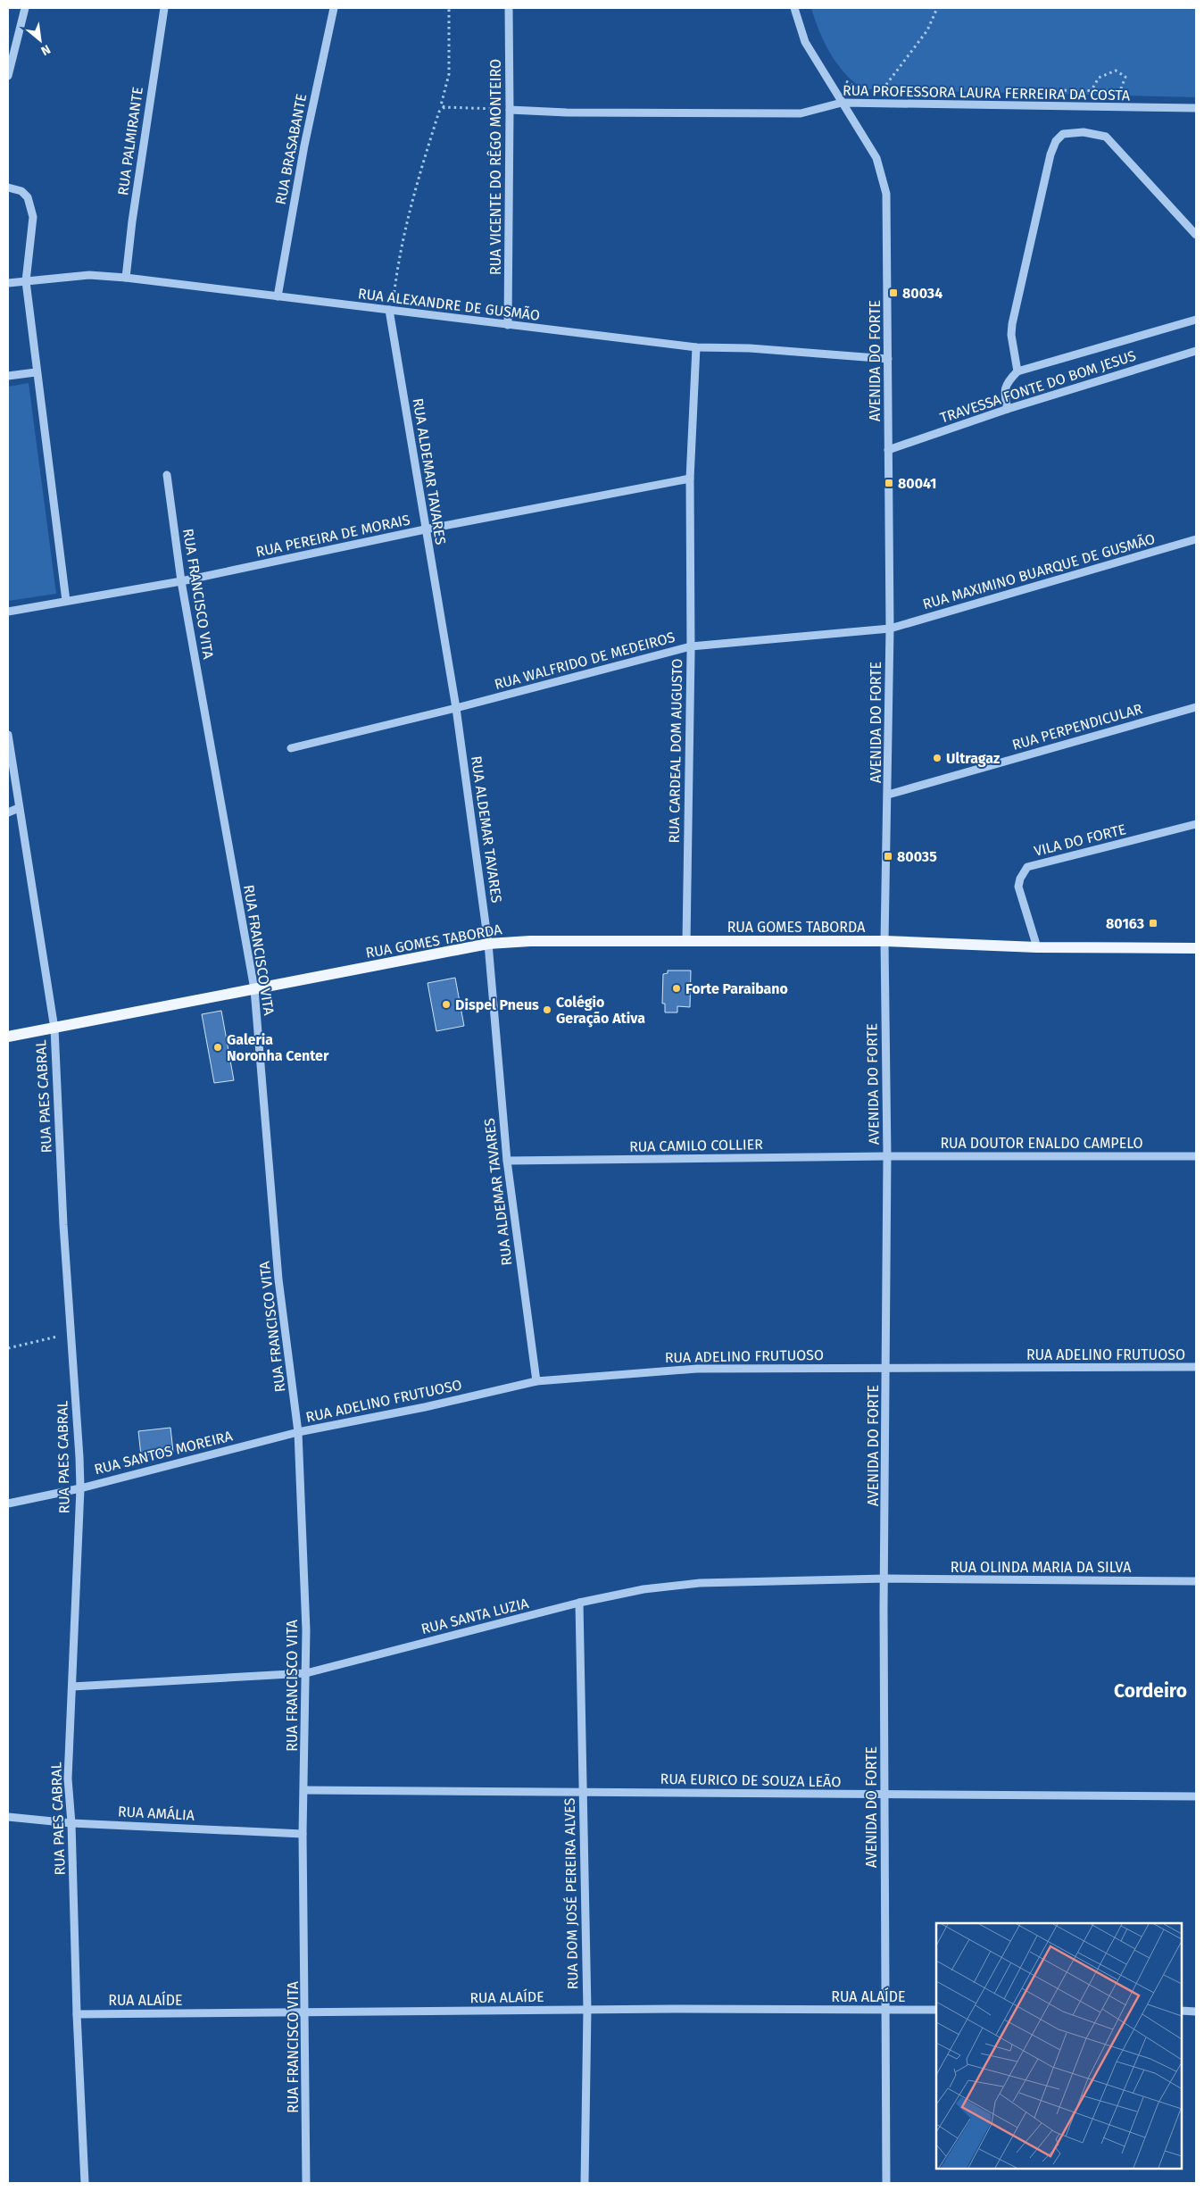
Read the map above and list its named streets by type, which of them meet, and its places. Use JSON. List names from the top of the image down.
{
  "streets": {
    "main road": ["RUA GOMES TABORDA"],
    "street": [
      "RUA PROFESSORA LAURA FERREIRA DA COSTA",
      "RUA PALMIRANTE",
      "RUA BRASABANTE",
      "RUA VICENTE DO RÊGO MONTEIRO",
      "RUA ALEXANDRE DE GUSMÃO",
      "AVENIDA DO FORTE",
      "TRAVESSA FONTE DO BOM JESUS",
      "RUA ALDEMAR TAVARES",
      "RUA PEREIRA DE MORAIS",
      "RUA MAXIMINO BUARQUE DE GUSMÃO",
      "RUA FRANCISCO VITA",
      "RUA WALFRIDO DE MEDEIROS",
      "RUA PERPENDICULAR",
      "RUA CARDEAL DOM AUGUSTO",
      "VILA DO FORTE",
      "RUA PAES CABRAL",
      "RUA DOUTOR ENALDO CAMPELO",
      "RUA CAMILO COLLIER",
      "RUA ADELINO FRUTUOSO",
      "RUA SANTOS MOREIRA",
      "RUA OLINDA MARIA DA SILVA",
      "RUA SANTA LUZIA",
      "RUA EURICO DE SOUZA LEÃO",
      "RUA AMÁLIA",
      "RUA DOM JOSÉ PEREIRA ALVES",
      "RUA ALAÍDE"
    ]
  },
  "crossings": [
    ["RUA PROFESSORA LAURA FERREIRA DA COSTA", "RUA VICENTE DO RÊGO MONTEIRO"],
    ["RUA PROFESSORA LAURA FERREIRA DA COSTA", "AVENIDA DO FORTE"],
    ["RUA PALMIRANTE", "RUA ALEXANDRE DE GUSMÃO"],
    ["RUA BRASABANTE", "RUA ALEXANDRE DE GUSMÃO"],
    ["RUA VICENTE DO RÊGO MONTEIRO", "RUA ALEXANDRE DE GUSMÃO"],
    ["RUA ALEXANDRE DE GUSMÃO", "AVENIDA DO FORTE"],
    ["RUA ALEXANDRE DE GUSMÃO", "RUA ALDEMAR TAVARES"],
    ["RUA ALEXANDRE DE GUSMÃO", "RUA CARDEAL DOM AUGUSTO"],
    ["AVENIDA DO FORTE", "TRAVESSA FONTE DO BOM JESUS"],
    ["AVENIDA DO FORTE", "RUA MAXIMINO BUARQUE DE GUSMÃO"],
    ["AVENIDA DO FORTE", "RUA WALFRIDO DE MEDEIROS"],
    ["AVENIDA DO FORTE", "RUA PERPENDICULAR"],
    ["AVENIDA DO FORTE", "RUA GOMES TABORDA"],
    ["AVENIDA DO FORTE", "RUA DOUTOR ENALDO CAMPELO"],
    ["AVENIDA DO FORTE", "RUA CAMILO COLLIER"],
    ["AVENIDA DO FORTE", "RUA ADELINO FRUTUOSO"],
    ["AVENIDA DO FORTE", "RUA OLINDA MARIA DA SILVA"],
    ["AVENIDA DO FORTE", "RUA SANTA LUZIA"],
    ["AVENIDA DO FORTE", "RUA EURICO DE SOUZA LEÃO"],
    ["AVENIDA DO FORTE", "RUA ALAÍDE"],
    ["RUA ALDEMAR TAVARES", "RUA PEREIRA DE MORAIS"],
    ["RUA ALDEMAR TAVARES", "RUA WALFRIDO DE MEDEIROS"],
    ["RUA ALDEMAR TAVARES", "RUA GOMES TABORDA"],
    ["RUA ALDEMAR TAVARES", "RUA CAMILO COLLIER"],
    ["RUA ALDEMAR TAVARES", "RUA ADELINO FRUTUOSO"],
    ["RUA PEREIRA DE MORAIS", "RUA FRANCISCO VITA"],
    ["RUA PEREIRA DE MORAIS", "RUA CARDEAL DOM AUGUSTO"],
    ["RUA MAXIMINO BUARQUE DE GUSMÃO", "RUA WALFRIDO DE MEDEIROS"],
    ["RUA FRANCISCO VITA", "RUA GOMES TABORDA"],
    ["RUA FRANCISCO VITA", "RUA ADELINO FRUTUOSO"],
    ["RUA FRANCISCO VITA", "RUA SANTOS MOREIRA"],
    ["RUA FRANCISCO VITA", "RUA SANTA LUZIA"],
    ["RUA FRANCISCO VITA", "RUA EURICO DE SOUZA LEÃO"],
    ["RUA FRANCISCO VITA", "RUA AMÁLIA"],
    ["RUA FRANCISCO VITA", "RUA ALAÍDE"],
    ["RUA WALFRIDO DE MEDEIROS", "RUA CARDEAL DOM AUGUSTO"],
    ["RUA CARDEAL DOM AUGUSTO", "RUA GOMES TABORDA"],
    ["VILA DO FORTE", "RUA GOMES TABORDA"],
    ["RUA GOMES TABORDA", "RUA PAES CABRAL"],
    ["RUA PAES CABRAL", "RUA SANTOS MOREIRA"],
    ["RUA PAES CABRAL", "RUA SANTA LUZIA"],
    ["RUA PAES CABRAL", "RUA AMÁLIA"],
    ["RUA PAES CABRAL", "RUA ALAÍDE"],
    ["RUA DOUTOR ENALDO CAMPELO", "RUA CAMILO COLLIER"],
    ["RUA ADELINO FRUTUOSO", "RUA SANTOS MOREIRA"],
    ["RUA OLINDA MARIA DA SILVA", "RUA SANTA LUZIA"],
    ["RUA SANTA LUZIA", "RUA DOM JOSÉ PEREIRA ALVES"],
    ["RUA EURICO DE SOUZA LEÃO", "RUA DOM JOSÉ PEREIRA ALVES"],
    ["RUA DOM JOSÉ PEREIRA ALVES", "RUA ALAÍDE"]
  ],
  "districts": ["Cordeiro"],
  "places": {
    "transit": [
      "80034",
      "80041",
      "80035",
      "80163"
    ],
    "other": [
      "Ultragaz",
      "Forte Paraibano",
      "Dispel Pneus",
      "Colégio Geração Ativa",
      "Galeria Noronha Center"
    ]
  },
  "north": "bottom right"
}
